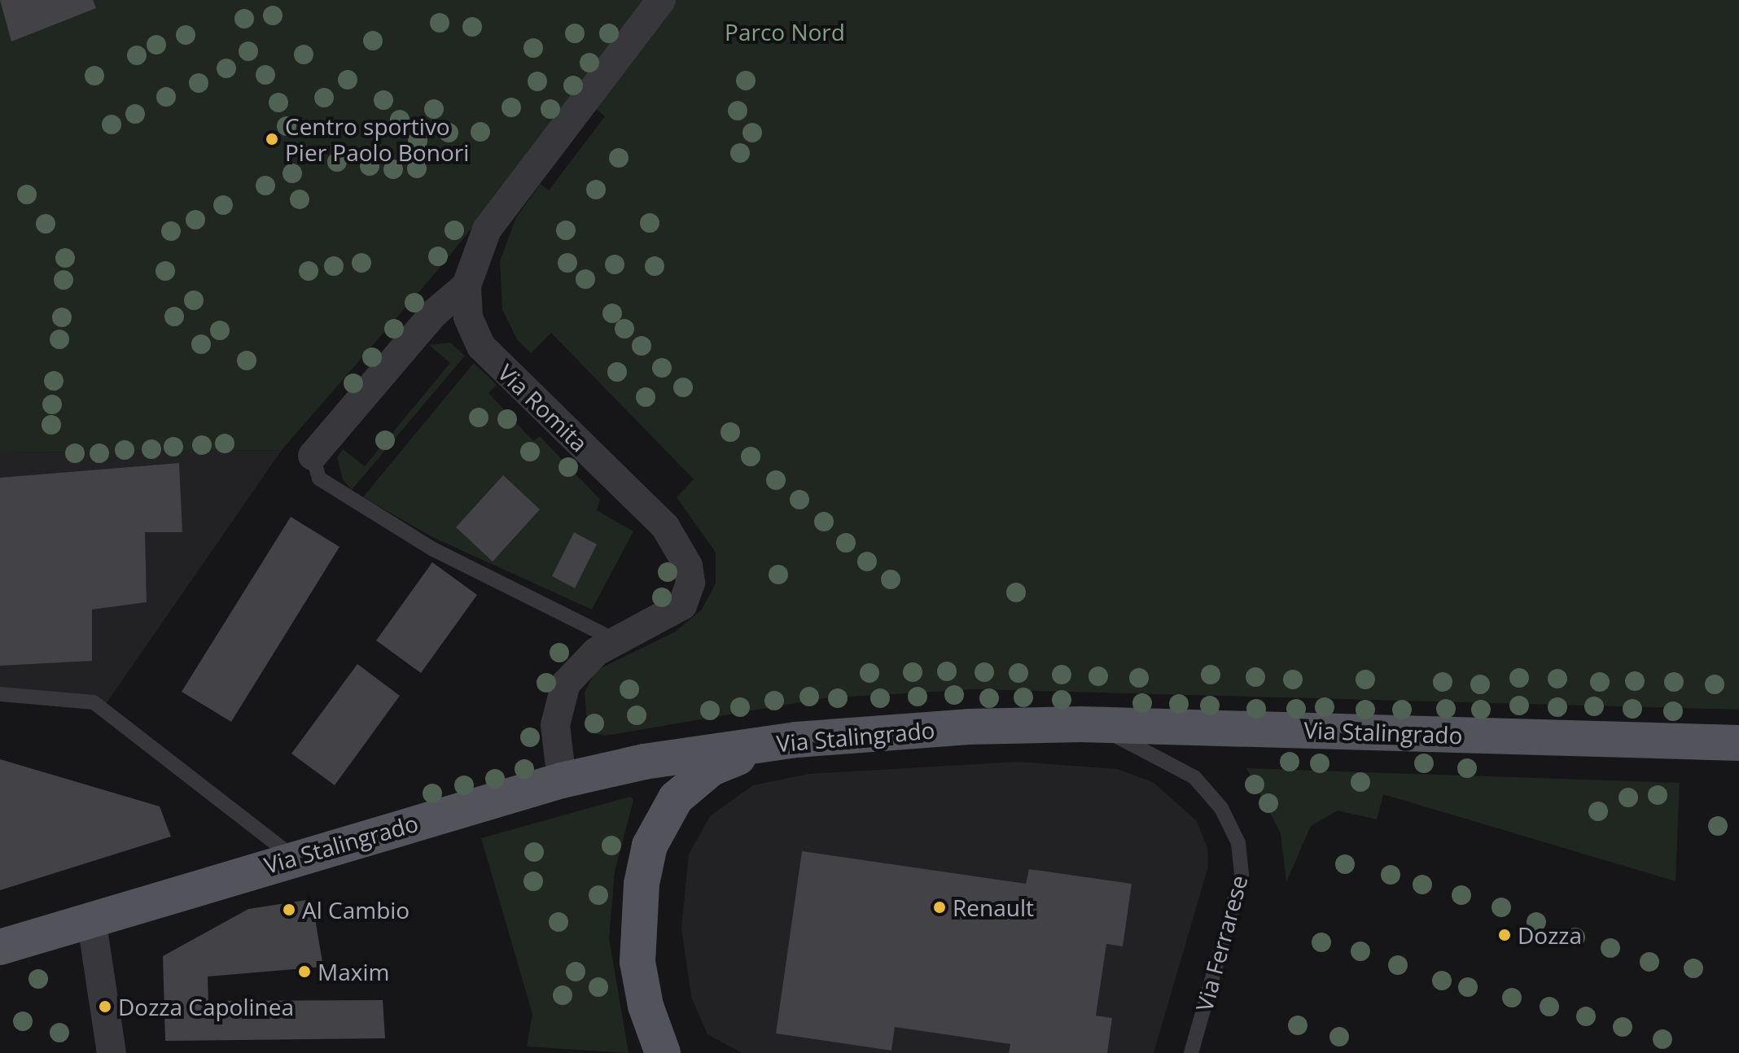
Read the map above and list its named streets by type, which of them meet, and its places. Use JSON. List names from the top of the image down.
{
  "streets": {
    "main road": ["Via Stalingrado"],
    "street": ["Via Romita"],
    "lane": ["Via Ferrarese"]
  },
  "crossings": [
    ["Via Romita", "Via Stalingrado"],
    ["Via Stalingrado", "Via Ferrarese"]
  ],
  "parks": ["Parco Nord"],
  "places": [
    "Centro sportivo Pier Paolo Bonori",
    "Renault",
    "Al Cambio",
    "Dozza",
    "Maxim",
    "Dozza Capolinea"
  ]
}
